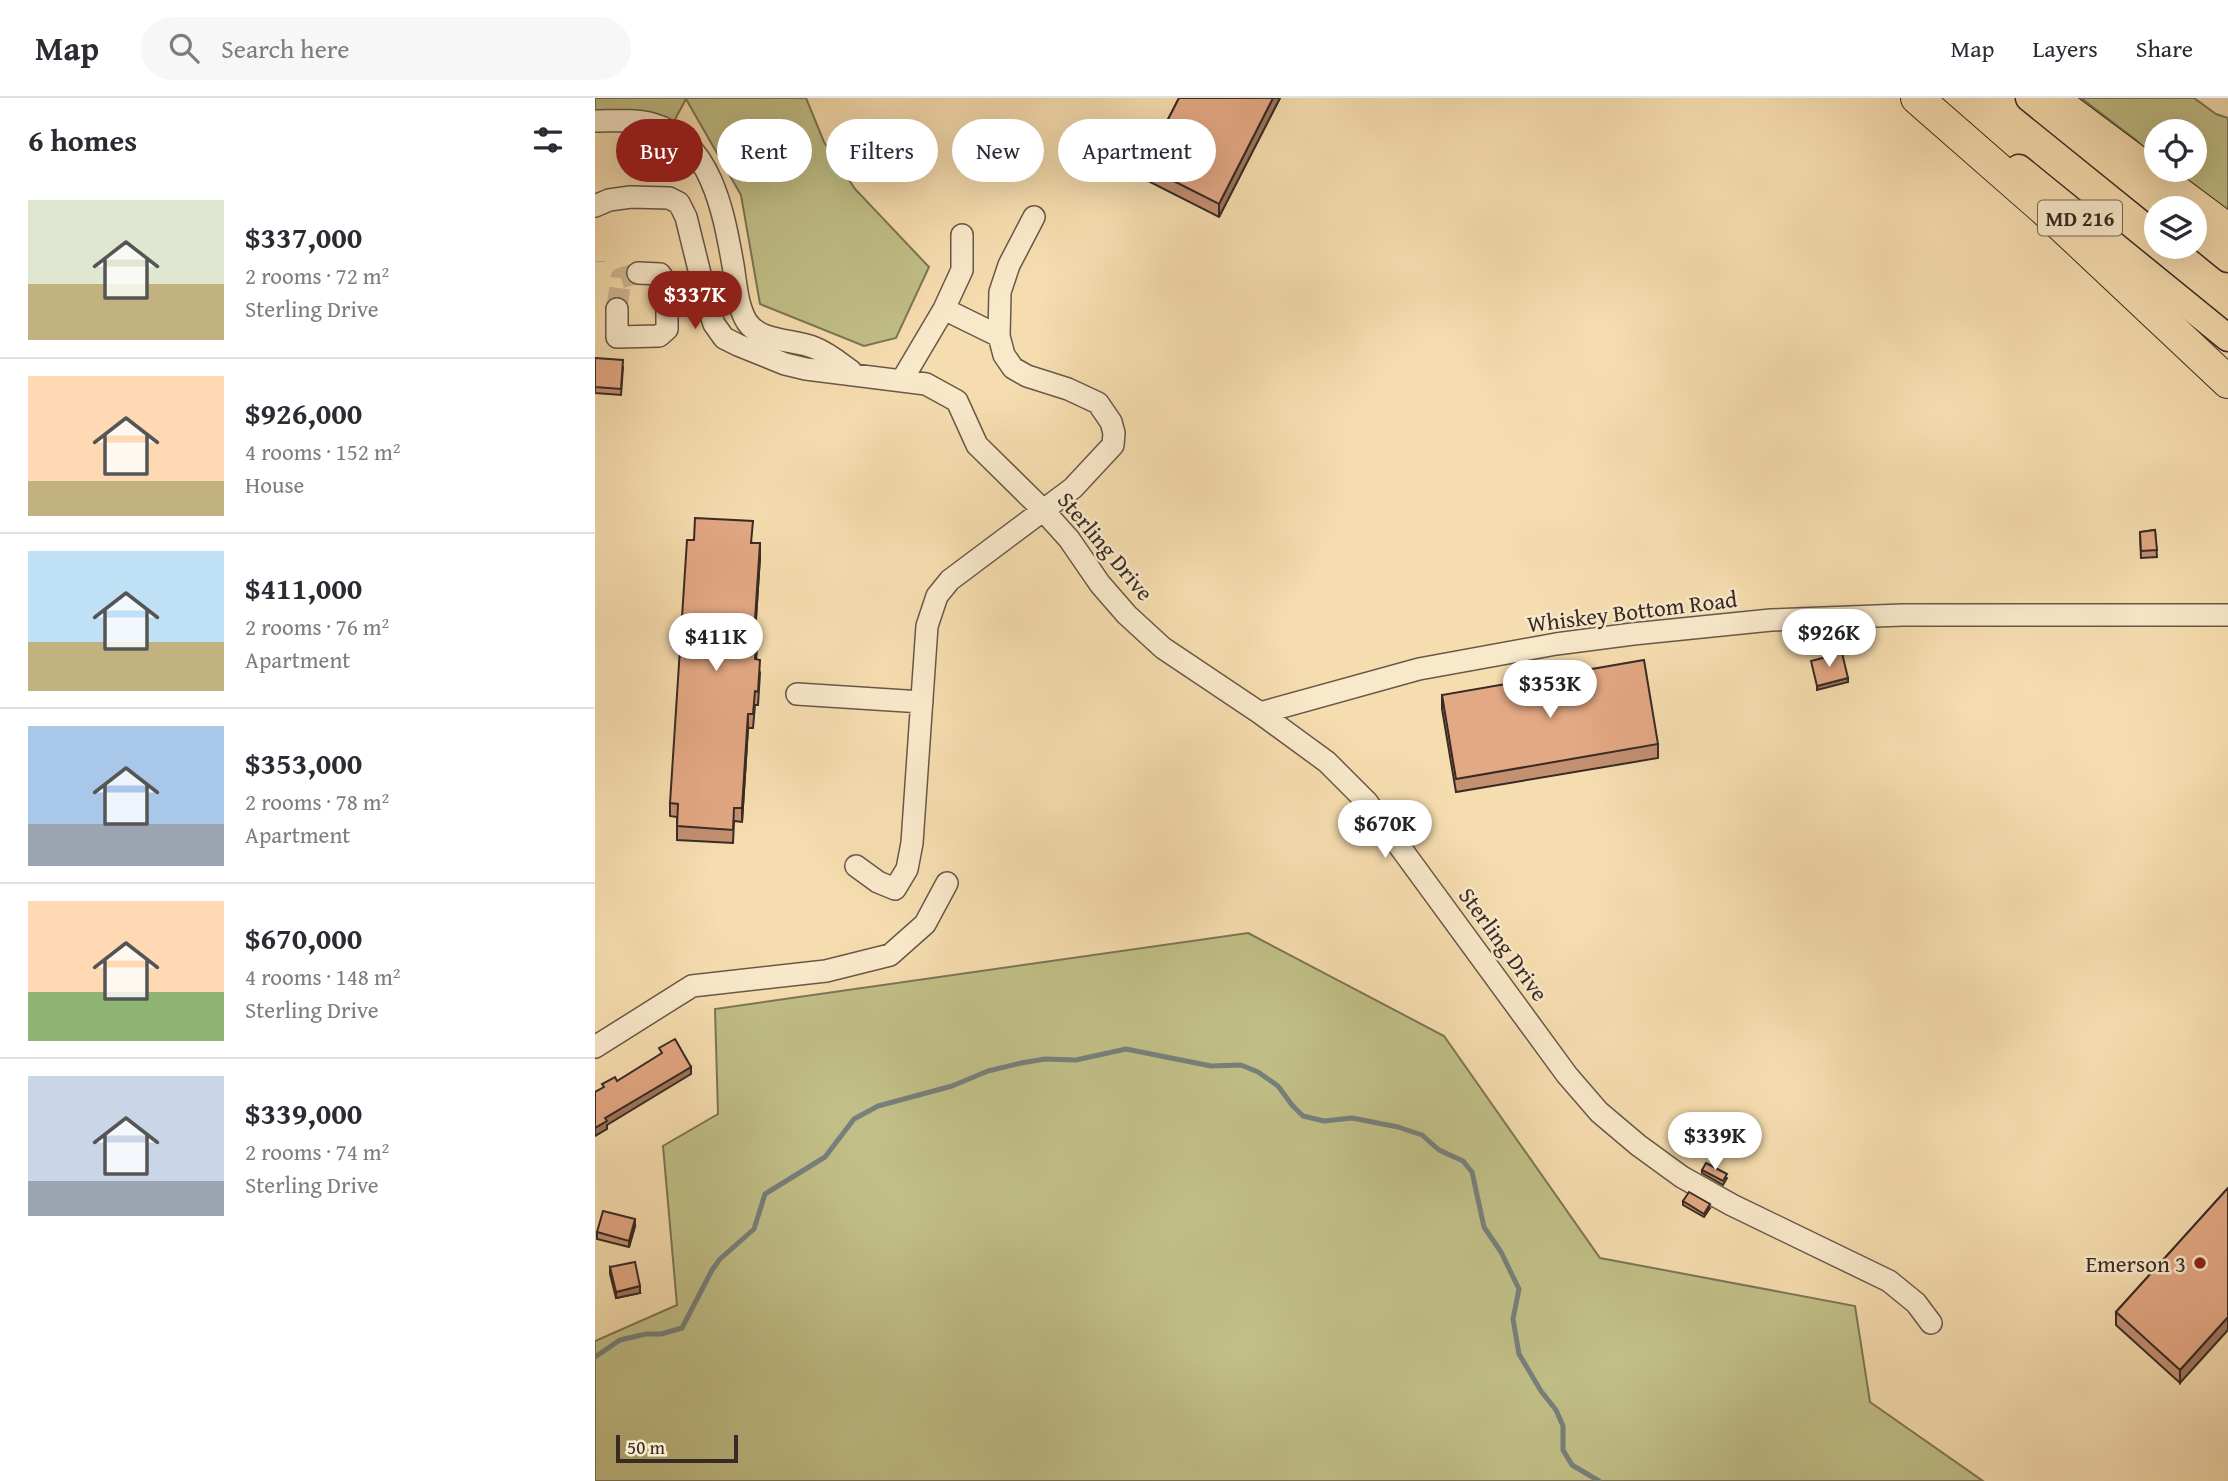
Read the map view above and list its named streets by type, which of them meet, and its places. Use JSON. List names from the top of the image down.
{
  "streets": {
    "main road": ["MD 216"],
    "street": ["Sterling Drive", "Whiskey Bottom Road"]
  },
  "crossings": [
    ["Sterling Drive", "Whiskey Bottom Road"]
  ],
  "places": ["Emerson 3"],
  "scale_bar": "50 m",
  "page": {
    "header": "Map",
    "search": "Search here",
    "nav": ["Map", "Layers", "Share"],
    "heading": "6 homes",
    "chip": [
      "Buy",
      "Rent",
      "Filters",
      "New",
      "Apartment"
    ],
    "list": [
      {
        "name": "$337,000",
        "note": "2 rooms · 72 m² · Sterling Drive"
      },
      {
        "name": "$926,000",
        "note": "4 rooms · 152 m² · House"
      },
      {
        "name": "$411,000",
        "note": "2 rooms · 76 m² · Apartment"
      },
      {
        "name": "$353,000",
        "note": "2 rooms · 78 m² · Apartment"
      },
      {
        "name": "$670,000",
        "note": "4 rooms · 148 m² · Sterling Drive"
      },
      {
        "name": "$339,000",
        "note": "2 rooms · 74 m² · Sterling Drive"
      }
    ],
    "price": [
      "$337K",
      "$926K",
      "$411K",
      "$353K",
      "$670K",
      "$339K"
    ],
    "scale": "50 m"
  }
}
